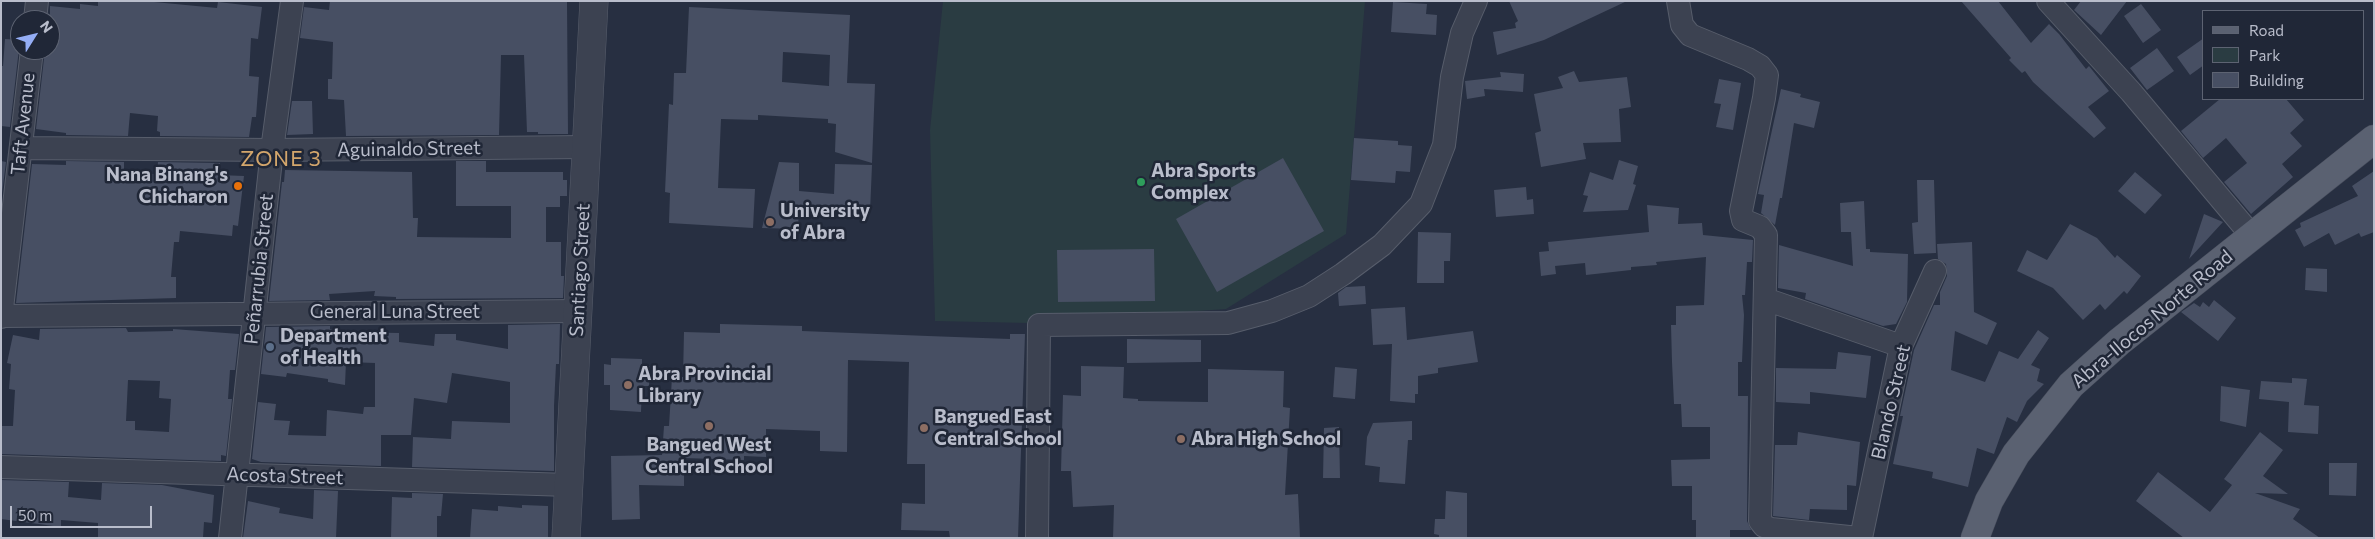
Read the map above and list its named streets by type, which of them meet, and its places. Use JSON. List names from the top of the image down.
{
  "streets": {
    "main road": ["Abra-Ilocos Norte Road"],
    "street": [
      "Taft Avenue",
      "Aguinaldo Street",
      "Peñarrubia Street",
      "Santiago Street",
      "General Luna Street",
      "Blando Street",
      "Acosta Street"
    ]
  },
  "crossings": [
    ["Taft Avenue", "Aguinaldo Street"],
    ["Taft Avenue", "General Luna Street"],
    ["Aguinaldo Street", "Peñarrubia Street"],
    ["Aguinaldo Street", "Santiago Street"],
    ["Peñarrubia Street", "General Luna Street"],
    ["Peñarrubia Street", "Acosta Street"],
    ["Santiago Street", "General Luna Street"],
    ["Santiago Street", "Acosta Street"]
  ],
  "districts": ["ZONE 3"],
  "places": [
    "Abra Sports Complex",
    "Nana Binang's Chicharon",
    "University of Abra",
    "Department of Health",
    "Abra Provincial Library",
    "Bangued West Central School",
    "Bangued East Central School",
    "Abra High School"
  ],
  "legend": ["Road", "Park", "Building"],
  "scale_bar": "50 m",
  "north": "top right"
}
